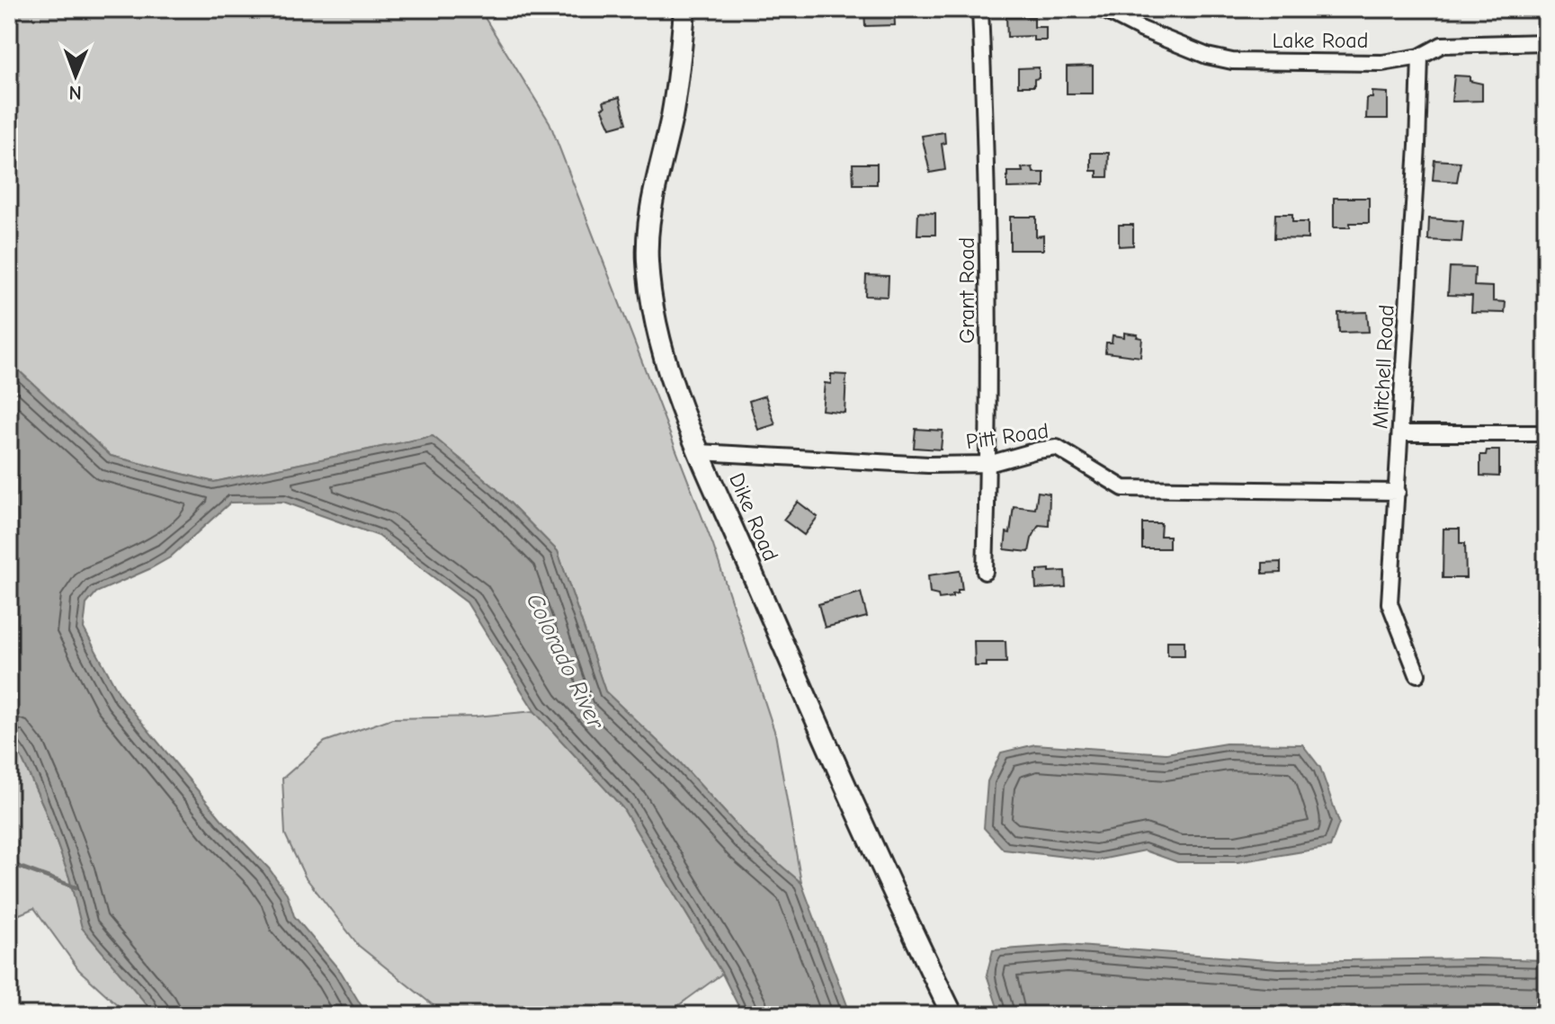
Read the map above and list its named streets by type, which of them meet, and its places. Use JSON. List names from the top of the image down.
{
  "streets": {
    "street": [
      "Lake Road",
      "Grant Road",
      "Mitchell Road",
      "Pitt Road",
      "Dike Road"
    ]
  },
  "crossings": [
    ["Lake Road", "Mitchell Road"],
    ["Grant Road", "Pitt Road"],
    ["Mitchell Road", "Pitt Road"],
    ["Pitt Road", "Dike Road"]
  ],
  "water": ["Colorado River"],
  "north": "bottom"
}
